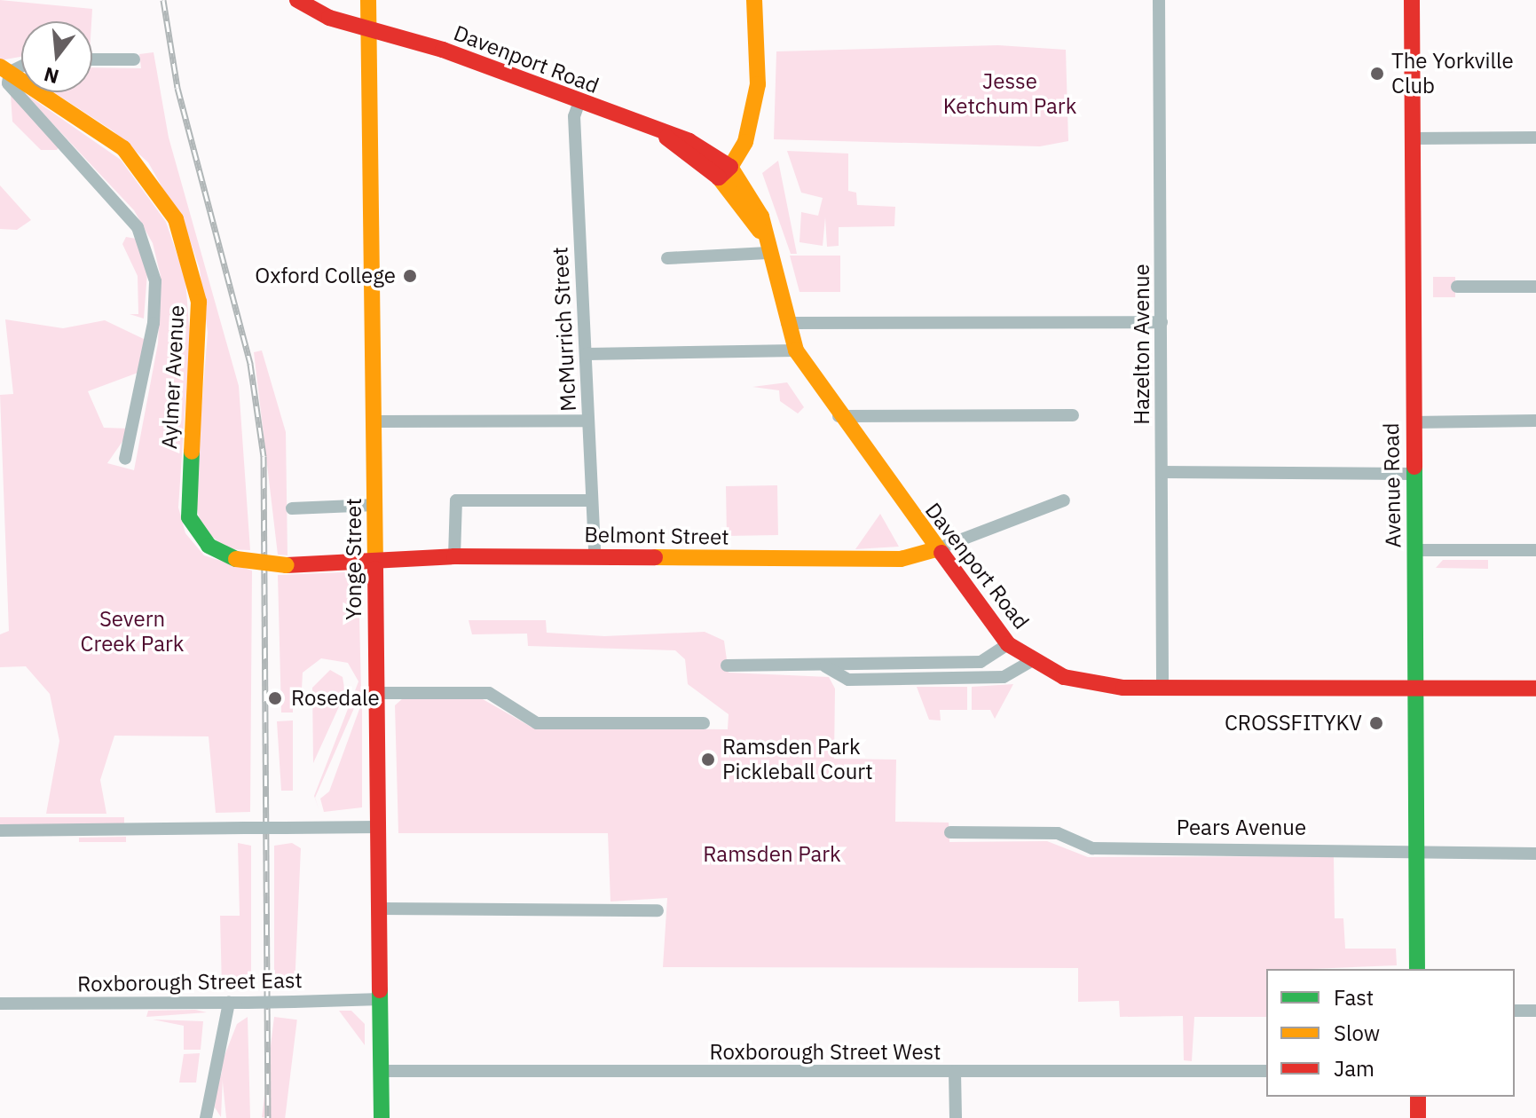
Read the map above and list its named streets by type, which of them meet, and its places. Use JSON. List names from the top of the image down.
{
  "streets": {
    "main road": [
      "Davenport Road",
      "Aylmer Avenue",
      "Avenue Road",
      "Belmont Street",
      "Yonge Street"
    ],
    "street": [
      "McMurrich Street",
      "Hazelton Avenue",
      "Pears Avenue",
      "Roxborough Street East",
      "Roxborough Street West"
    ]
  },
  "crossings": [
    ["Davenport Road", "McMurrich Street"],
    ["Davenport Road", "Hazelton Avenue"],
    ["Davenport Road", "Avenue Road"],
    ["Davenport Road", "Belmont Street"],
    ["Davenport Road", "Yonge Street"],
    ["McMurrich Street", "Belmont Street"],
    ["Aylmer Avenue", "Belmont Street"],
    ["Aylmer Avenue", "Yonge Street"],
    ["Avenue Road", "Pears Avenue"],
    ["Belmont Street", "Yonge Street"],
    ["Yonge Street", "Roxborough Street East"],
    ["Yonge Street", "Roxborough Street West"]
  ],
  "parks": ["Jesse Ketchum Park", "Severn Creek Park", "Ramsden Park"],
  "places": [
    "The Yorkville Club",
    "Oxford College",
    "Rosedale",
    "CROSSFITYKV",
    "Ramsden Park Pickleball Court"
  ],
  "legend": ["Fast", "Slow", "Jam"],
  "north": "bottom"
}
